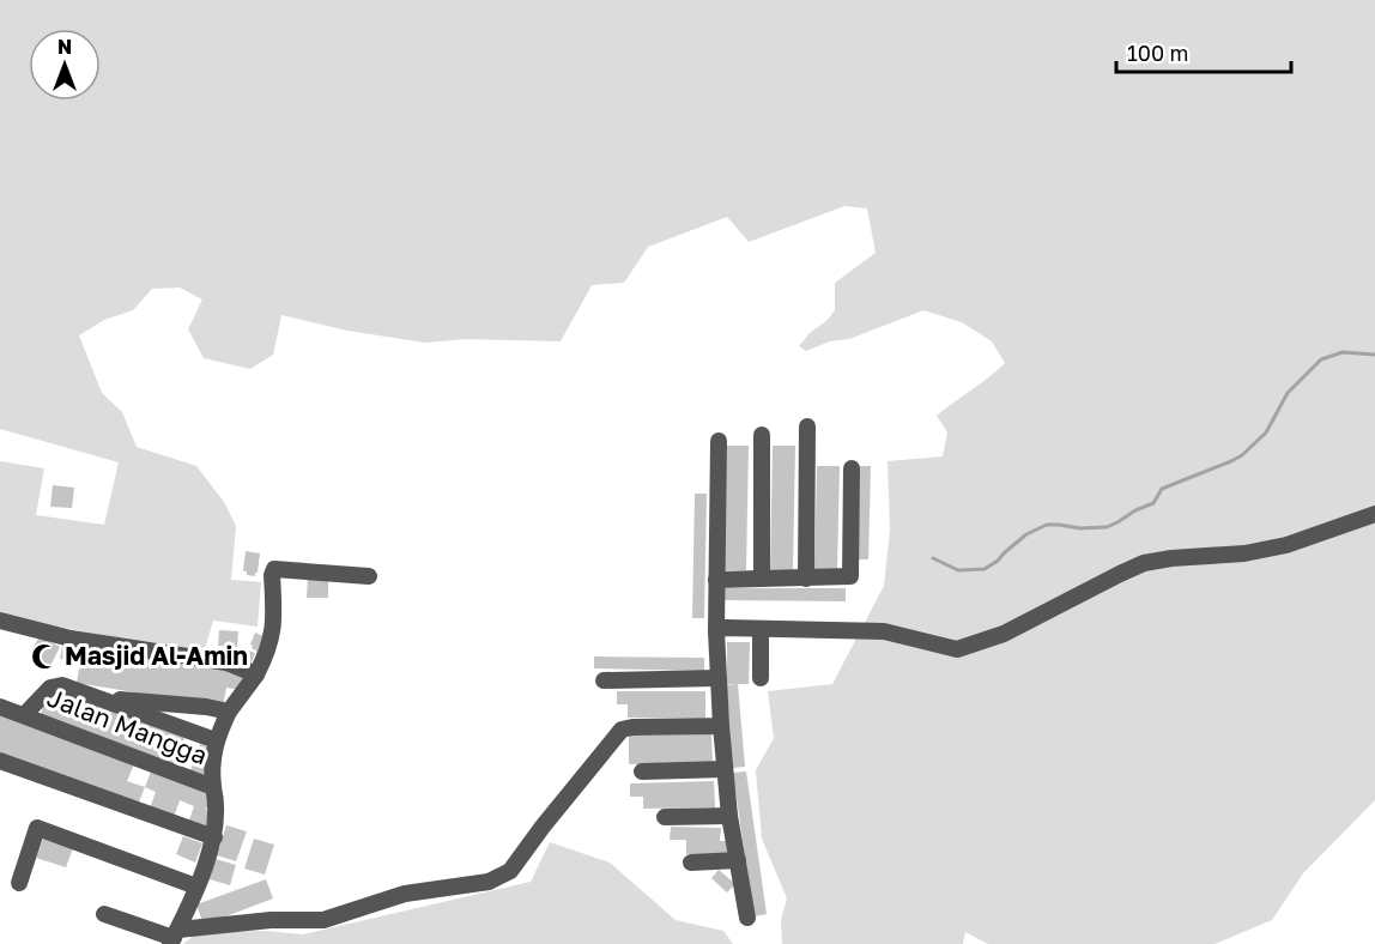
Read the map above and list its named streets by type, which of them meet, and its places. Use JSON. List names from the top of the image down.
{
  "streets": {
    "street": ["Jalan Mangga"]
  },
  "places": {
    "mosque": ["Masjid Al-Amin"]
  },
  "scale_bar": "100 m",
  "north": "top"
}
